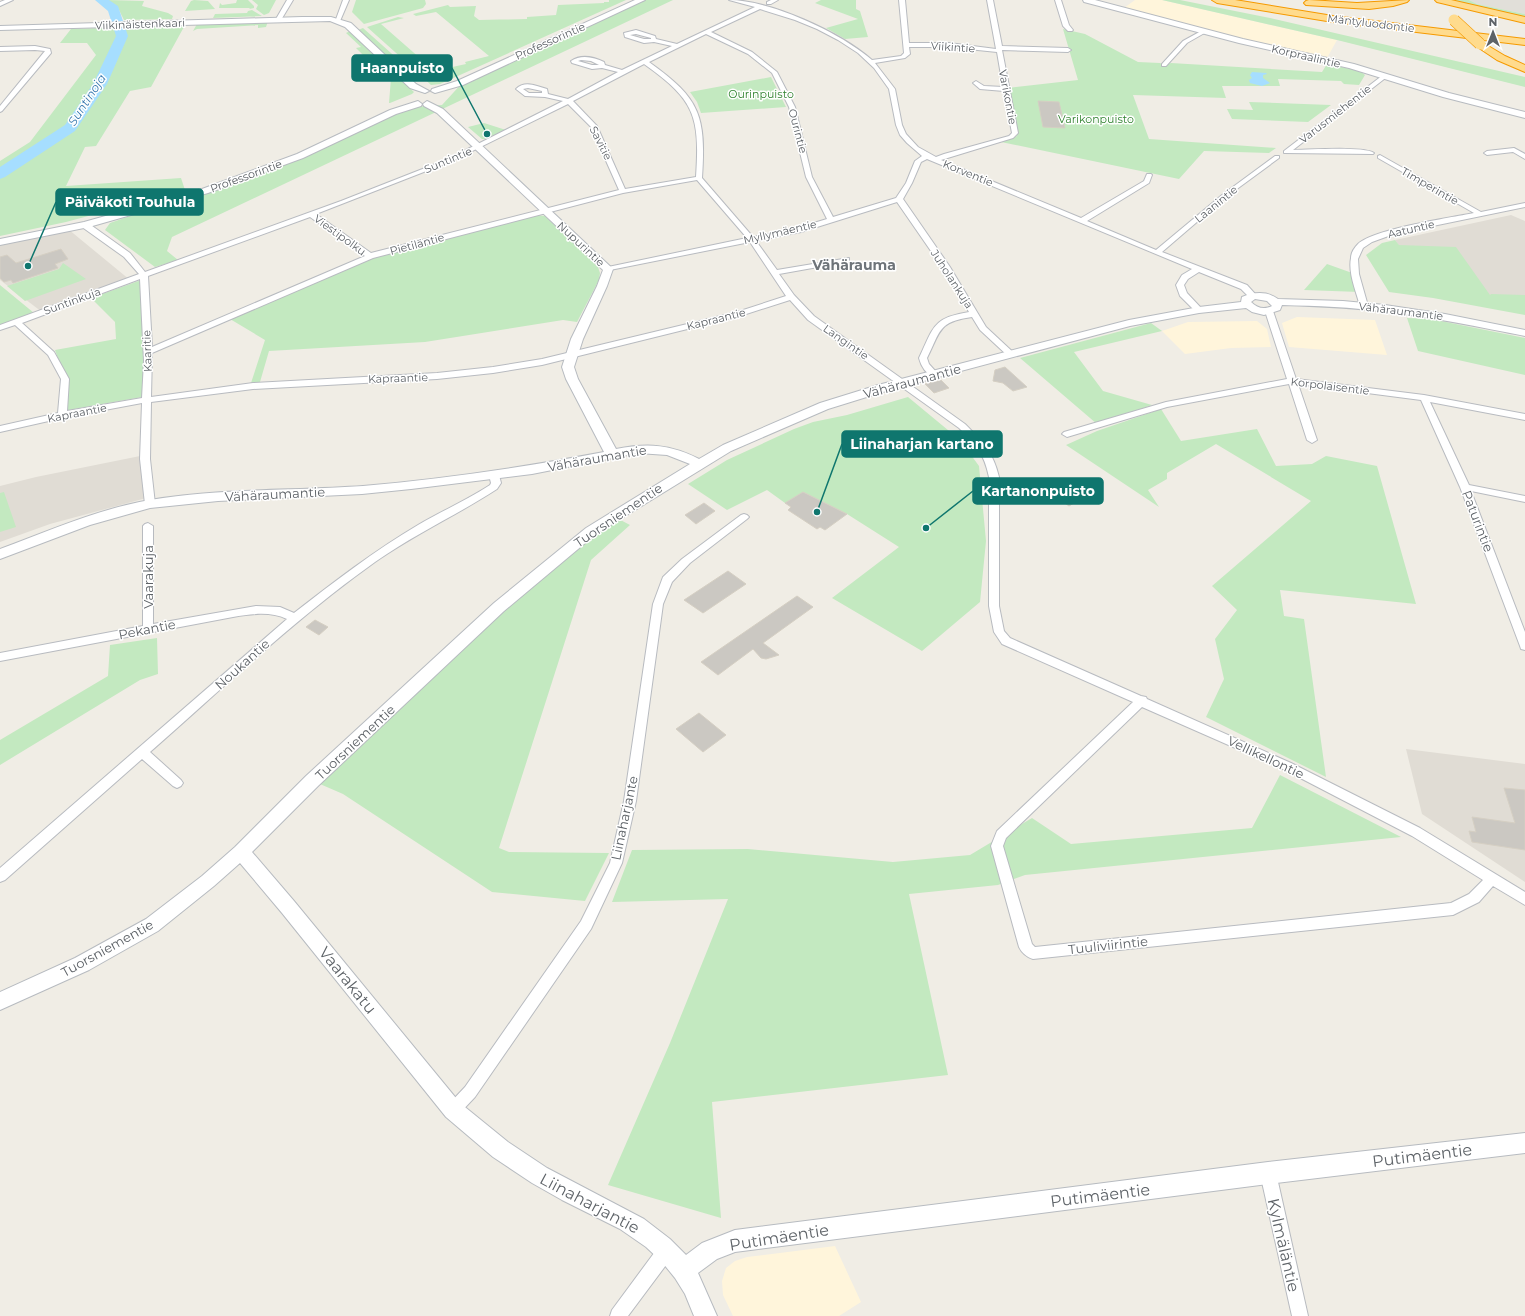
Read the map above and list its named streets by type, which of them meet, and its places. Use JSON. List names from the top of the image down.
{
  "streets": {
    "highway": ["Mäntyluodontie"],
    "main road": [
      "Viikinäistenkaari",
      "Professorintie",
      "Korpraalintie",
      "Nupurintie",
      "Vähäraumantie",
      "Tuorsniementie",
      "Vaarakatu",
      "Putimäentie",
      "Liinaharjantie"
    ],
    "street": [
      "Viikintie",
      "Varikontie",
      "Varusmiehentie",
      "Ourintie",
      "Savitie",
      "Suntintie",
      "Korventie",
      "Timperintie",
      "Laanintie",
      "Aatuntie",
      "Myllymäentie",
      "Viestipolku",
      "Pietiläntie",
      "Juholankuja",
      "Suntinkuja",
      "Kapraantie",
      "Langintie",
      "Kaaritie",
      "Korpolaisentie",
      "Paturintie",
      "Vaarakuja",
      "Pekantie",
      "Noukantie",
      "Vellikellontie",
      "Liinaharjante",
      "Tuuliviirintie",
      "Kylmäläntie"
    ]
  },
  "crossings": [
    ["Viikinäistenkaari", "Nupurintie"],
    ["Professorintie", "Nupurintie"],
    ["Viikintie", "Varikontie"],
    ["Korpraalintie", "Varusmiehentie"],
    ["Varikontie", "Korventie"],
    ["Ourintie", "Suntintie"],
    ["Ourintie", "Myllymäentie"],
    ["Savitie", "Suntintie"],
    ["Savitie", "Pietiläntie"],
    ["Suntintie", "Korventie"],
    ["Suntintie", "Viestipolku"],
    ["Suntintie", "Nupurintie"],
    ["Suntintie", "Suntinkuja"],
    ["Suntintie", "Kaaritie"],
    ["Korventie", "Laanintie"],
    ["Korventie", "Vähäraumantie"],
    ["Timperintie", "Aatuntie"],
    ["Aatuntie", "Vähäraumantie"],
    ["Myllymäentie", "Nupurintie"],
    ["Myllymäentie", "Juholankuja"],
    ["Myllymäentie", "Langintie"],
    ["Viestipolku", "Pietiläntie"],
    ["Pietiläntie", "Nupurintie"],
    ["Pietiläntie", "Langintie"],
    ["Pietiläntie", "Kaaritie"],
    ["Nupurintie", "Vähäraumantie"],
    ["Nupurintie", "Kapraantie"],
    ["Juholankuja", "Vähäraumantie"],
    ["Suntinkuja", "Kaaritie"],
    ["Vähäraumantie", "Langintie"],
    ["Vähäraumantie", "Kaaritie"],
    ["Vähäraumantie", "Tuorsniementie"],
    ["Vähäraumantie", "Noukantie"],
    ["Kapraantie", "Langintie"],
    ["Kapraantie", "Kaaritie"],
    ["Langintie", "Vellikellontie"],
    ["Korpolaisentie", "Paturintie"],
    ["Tuorsniementie", "Vaarakatu"],
    ["Vaarakuja", "Pekantie"],
    ["Pekantie", "Noukantie"],
    ["Vellikellontie", "Tuuliviirintie"],
    ["Liinaharjante", "Vaarakatu"],
    ["Liinaharjante", "Liinaharjantie"],
    ["Vaarakatu", "Liinaharjantie"],
    ["Putimäentie", "Liinaharjantie"],
    ["Putimäentie", "Kylmäläntie"]
  ],
  "districts": ["Vähärauma"],
  "water": ["Suntinoja"],
  "parks": ["Ourinpuisto", "Varikonpuisto"],
  "places": [
    "Haanpuisto",
    "Päiväkoti Touhula",
    "Liinaharjan kartano",
    "Kartanonpuisto"
  ],
  "north": "top"
}
